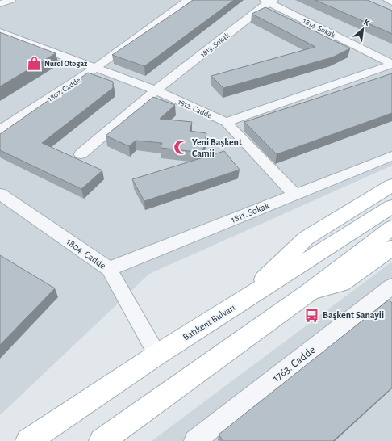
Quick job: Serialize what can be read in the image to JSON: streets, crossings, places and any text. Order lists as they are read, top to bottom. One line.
{"streets":{"main road":["Batıkent Bulvarı"],"street":["1814. Sokak","1813. Sokak","1807. Cadde","1812. Cadde","1811. Sokak","1804. Cadde","1763. Cadde"]},"crossings":[["1814. Sokak","1813. Sokak"],["1813. Sokak","1812. Cadde"],["1807. Cadde","1812. Cadde"],["1811. Sokak","1804. Cadde"],["1804. Cadde","Batıkent Bulvarı"]],"places":{"shop":["Nurol Otogaz"],"mosque":["Yeni Başkent Camii"],"bus stop":["Başkent Sanayii"]},"north":"top right"}
